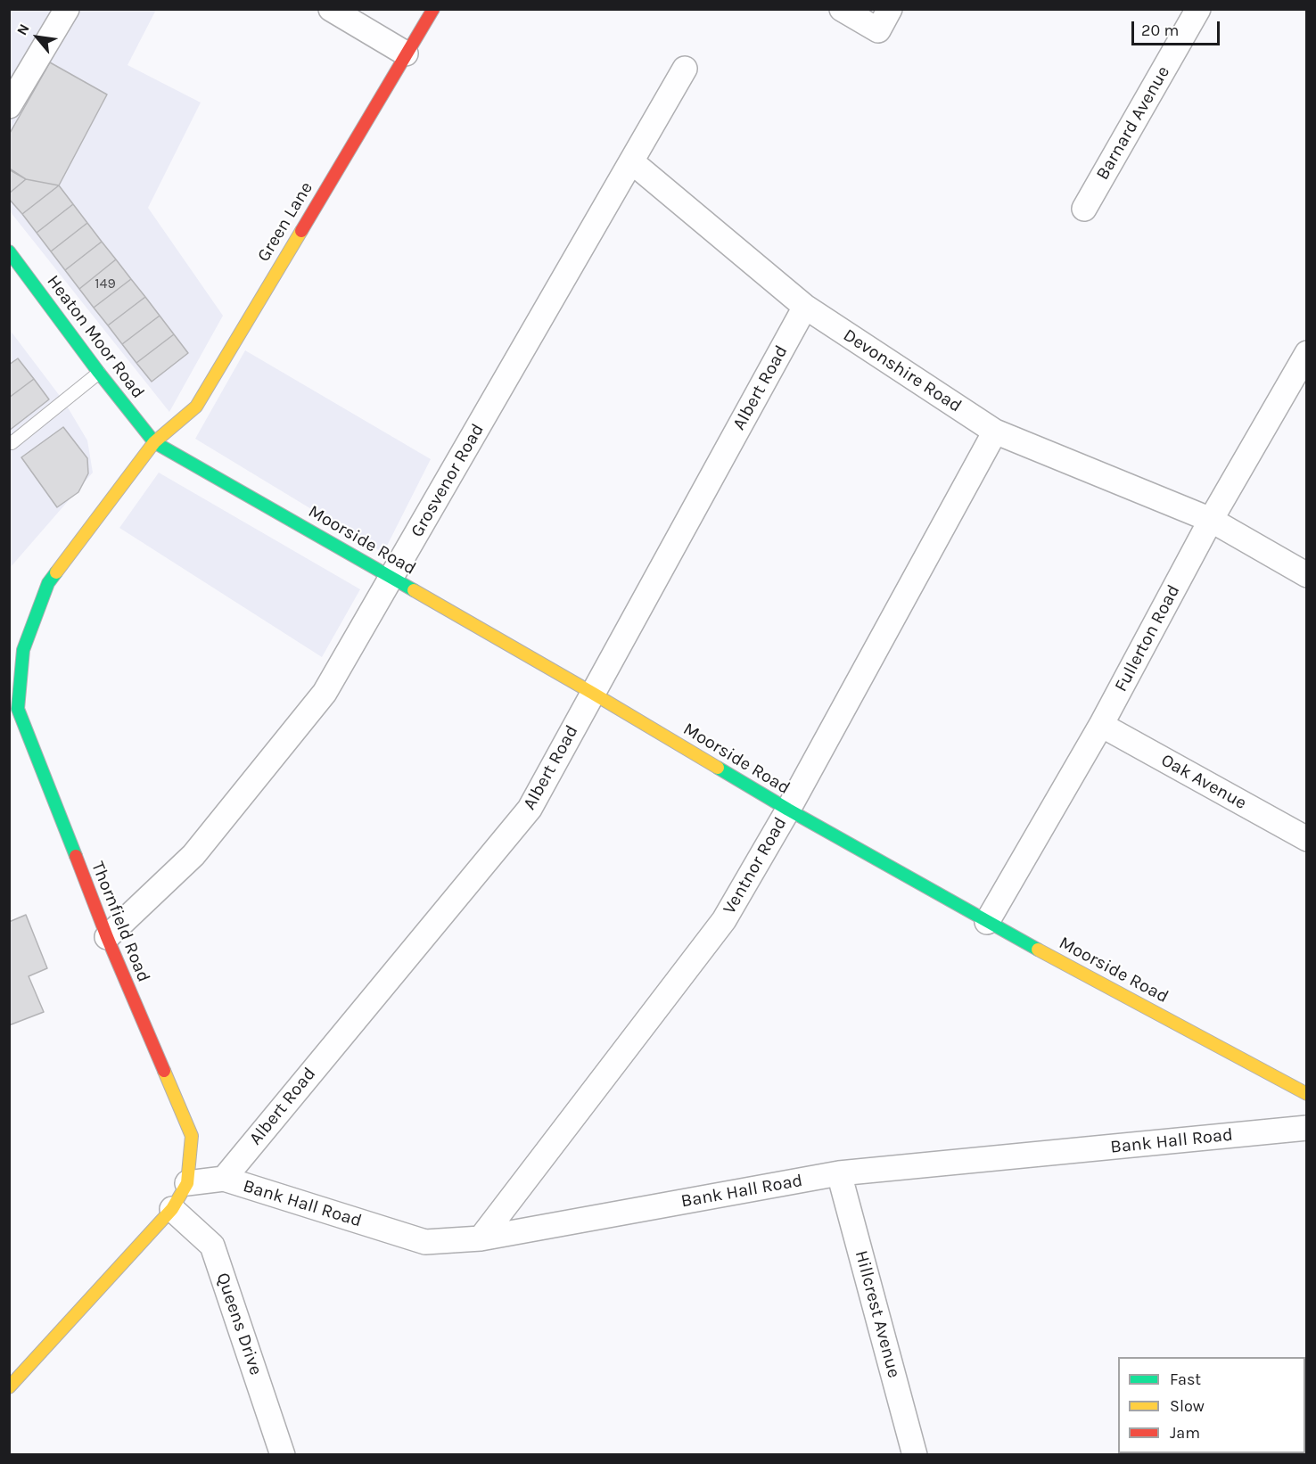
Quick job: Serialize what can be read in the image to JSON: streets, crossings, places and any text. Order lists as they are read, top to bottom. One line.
{"streets":{"street":["Barnard Avenue","Green Lane","Heaton Moor Road","Devonshire Road","Albert Road","Grosvenor Road","Moorside Road","Fullerton Road","Oak Avenue","Ventnor Road","Thornfield Road","Bank Hall Road","Hillcrest Avenue","Queens Drive"]},"crossings":[["Green Lane","Heaton Moor Road"],["Green Lane","Moorside Road"],["Green Lane","Thornfield Road"],["Heaton Moor Road","Moorside Road"],["Heaton Moor Road","Thornfield Road"],["Devonshire Road","Albert Road"],["Devonshire Road","Grosvenor Road"],["Devonshire Road","Fullerton Road"],["Devonshire Road","Ventnor Road"],["Albert Road","Moorside Road"],["Albert Road","Bank Hall Road"],["Grosvenor Road","Moorside Road"],["Grosvenor Road","Thornfield Road"],["Moorside Road","Fullerton Road"],["Moorside Road","Ventnor Road"],["Moorside Road","Thornfield Road"],["Fullerton Road","Oak Avenue"],["Ventnor Road","Bank Hall Road"],["Thornfield Road","Bank Hall Road"],["Thornfield Road","Queens Drive"],["Bank Hall Road","Hillcrest Avenue"]],"house_numbers":["149"],"legend":["Fast","Slow","Jam"],"scale_bar":"20 m","north":"top left"}
